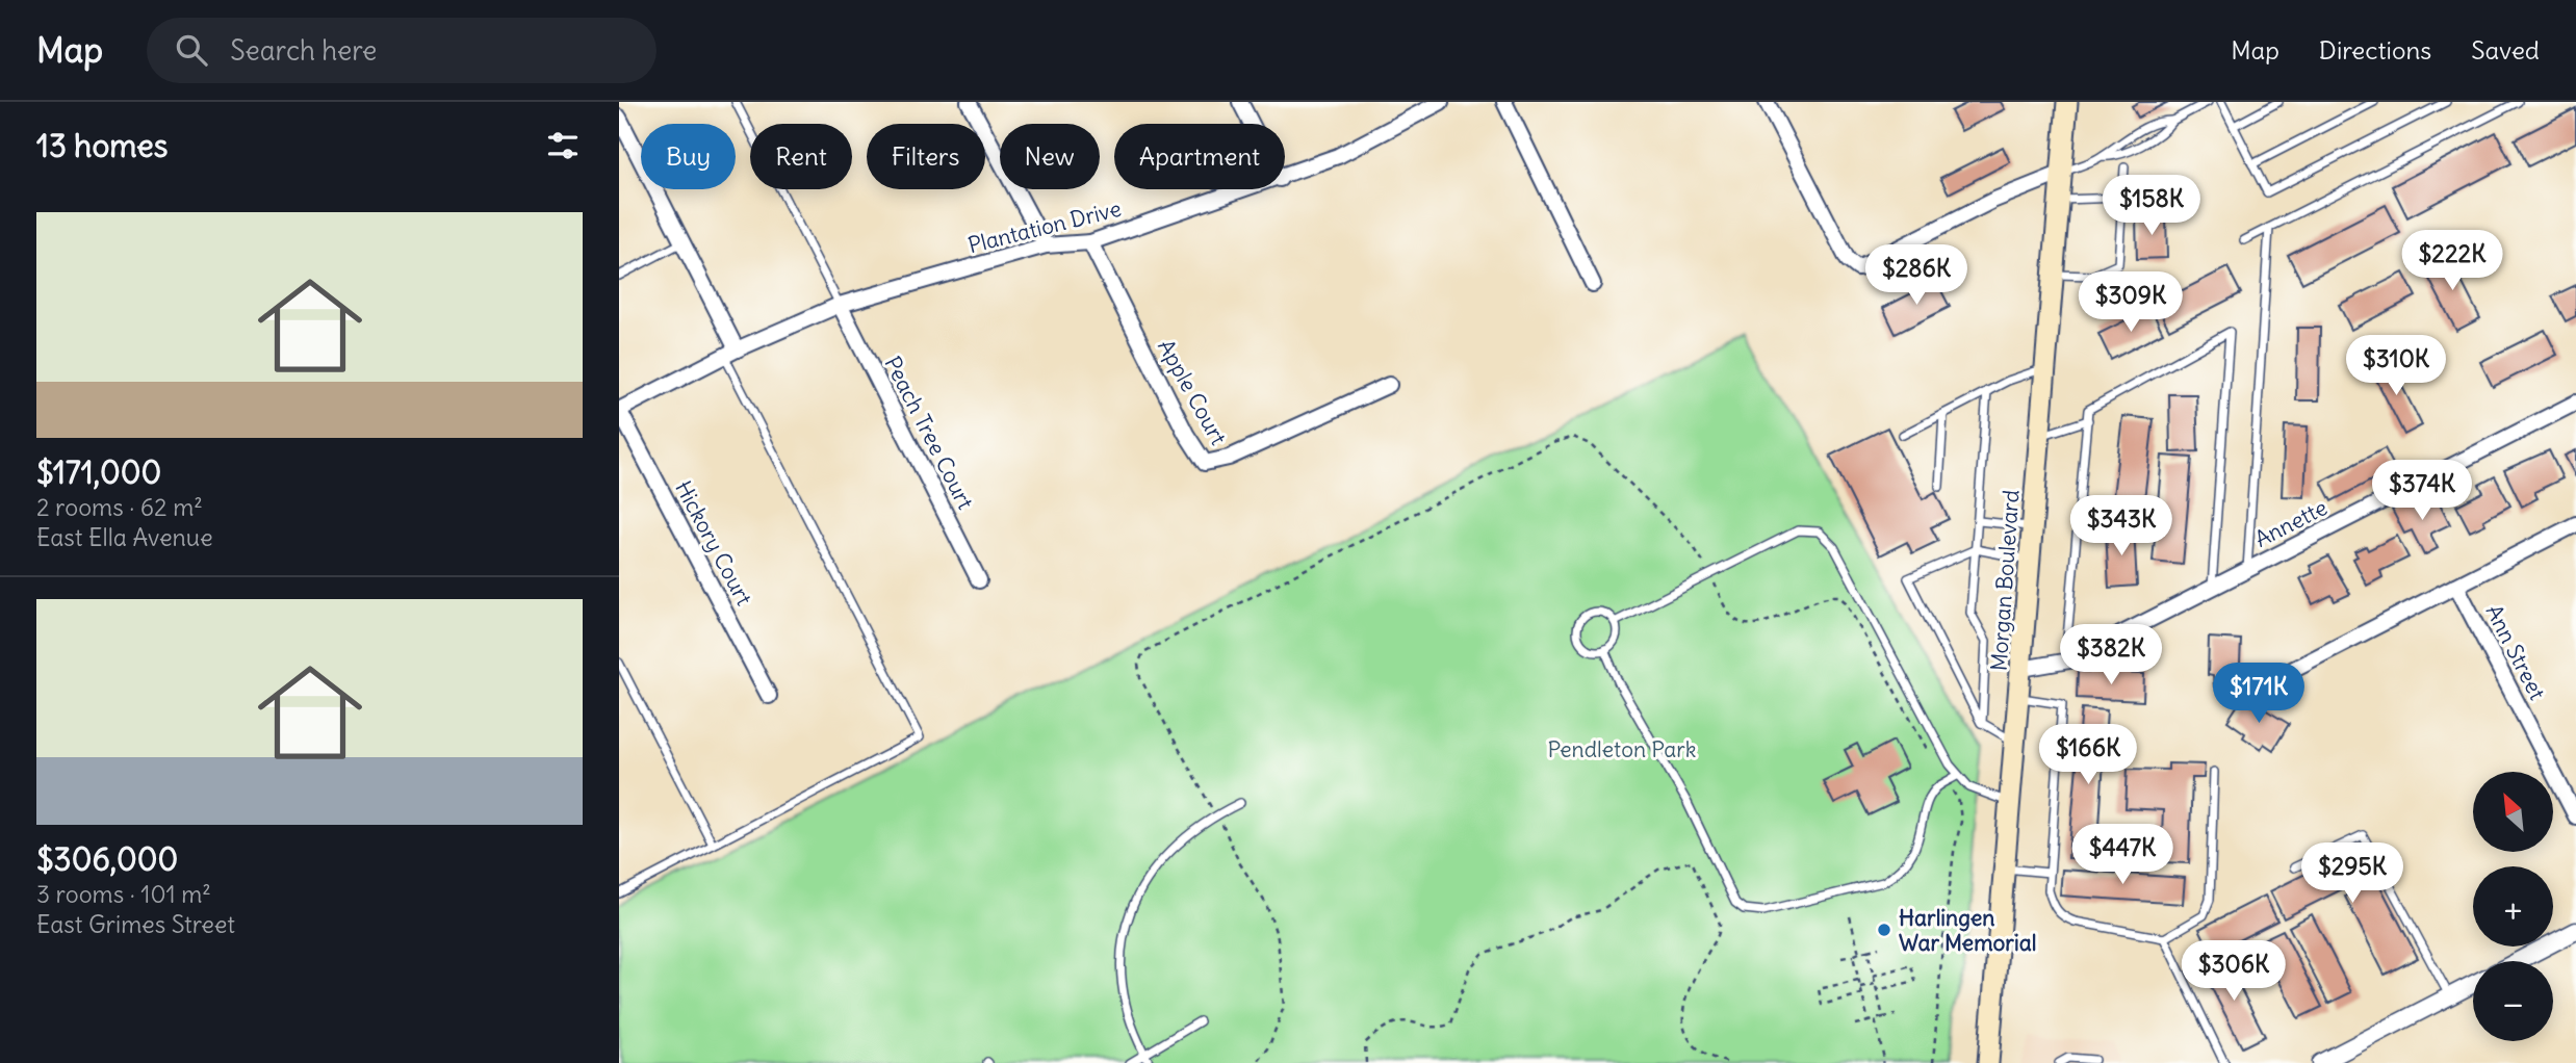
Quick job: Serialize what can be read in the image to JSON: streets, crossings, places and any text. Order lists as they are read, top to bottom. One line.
{"streets":{"main road":["Morgan Boulevard"],"street":["Plantation Drive","Apple Court","Peach Tree Court","Annette","Hickory Court","Ann Street"]},"crossings":[["Plantation Drive","Apple Court"],["Plantation Drive","Peach Tree Court"],["Plantation Drive","Hickory Court"],["Annette","Morgan Boulevard"]],"parks":["Pendleton Park"],"places":["Harlingen War Memorial"],"north":"top left","page":{"header":"Map","search":"Search here","nav":["Map","Directions","Saved"],"heading":"13 homes","chip":["Buy","Rent","Filters","New","Apartment"],"price":["$158K","$222K","$286K","$309K","$310K","$374K","$343K","$382K","$171K","$166K","$447K","$295K","$306K"],"list":[{"name":"$171,000","note":"2 rooms · 62 m² · East Ella Avenue"},{"name":"$306,000","note":"3 rooms · 101 m² · East Grimes Street"}],"map_buttons":["+","−"]}}
